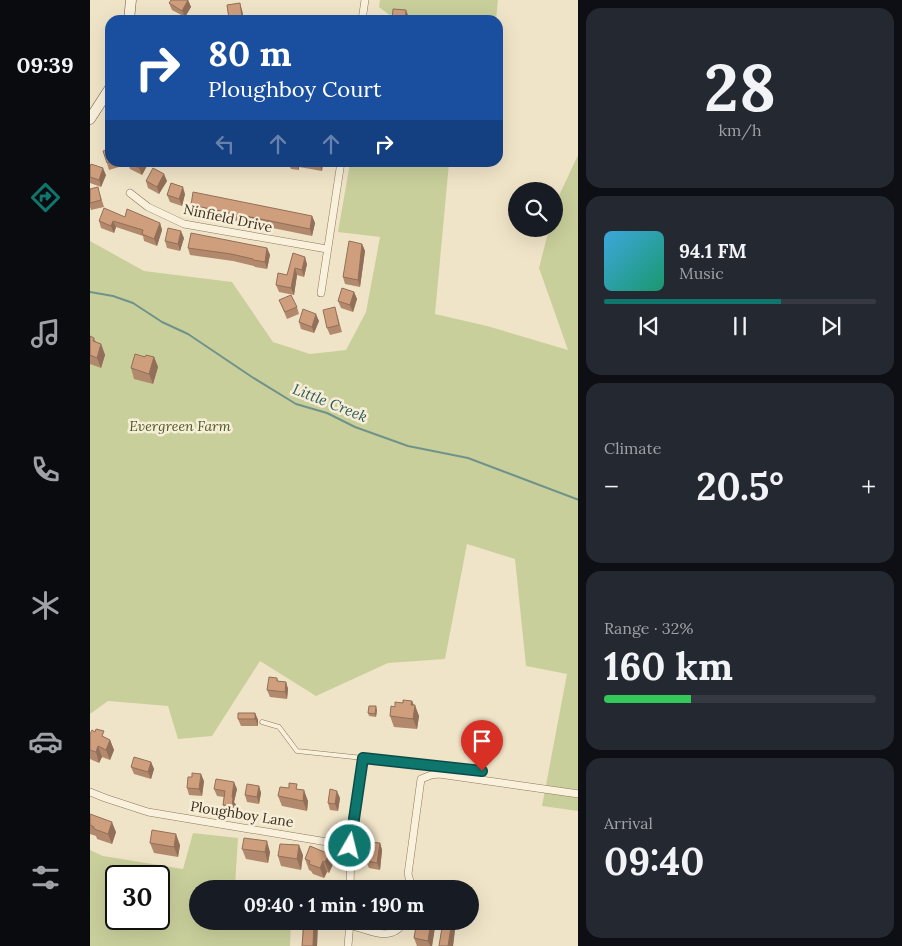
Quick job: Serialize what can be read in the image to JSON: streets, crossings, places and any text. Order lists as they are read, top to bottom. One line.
{"streets":{"street":["Ninfield Drive","Ploughboy Lane"]},"water":["Little Creek"],"parks":["Evergreen Farm"],"page":{"tabs":"09:39","tile":[["28","km/h"],"Climate",["Range · 32%","160 km"],["Arrival","09:40"]],"turn":["80 m","Ploughboy Court"],"song":["94.1 FM","Music"],"heat":["−","20.5°","+"],"limit":"30","trip":"09:40 · 1 min · 190 m"}}
